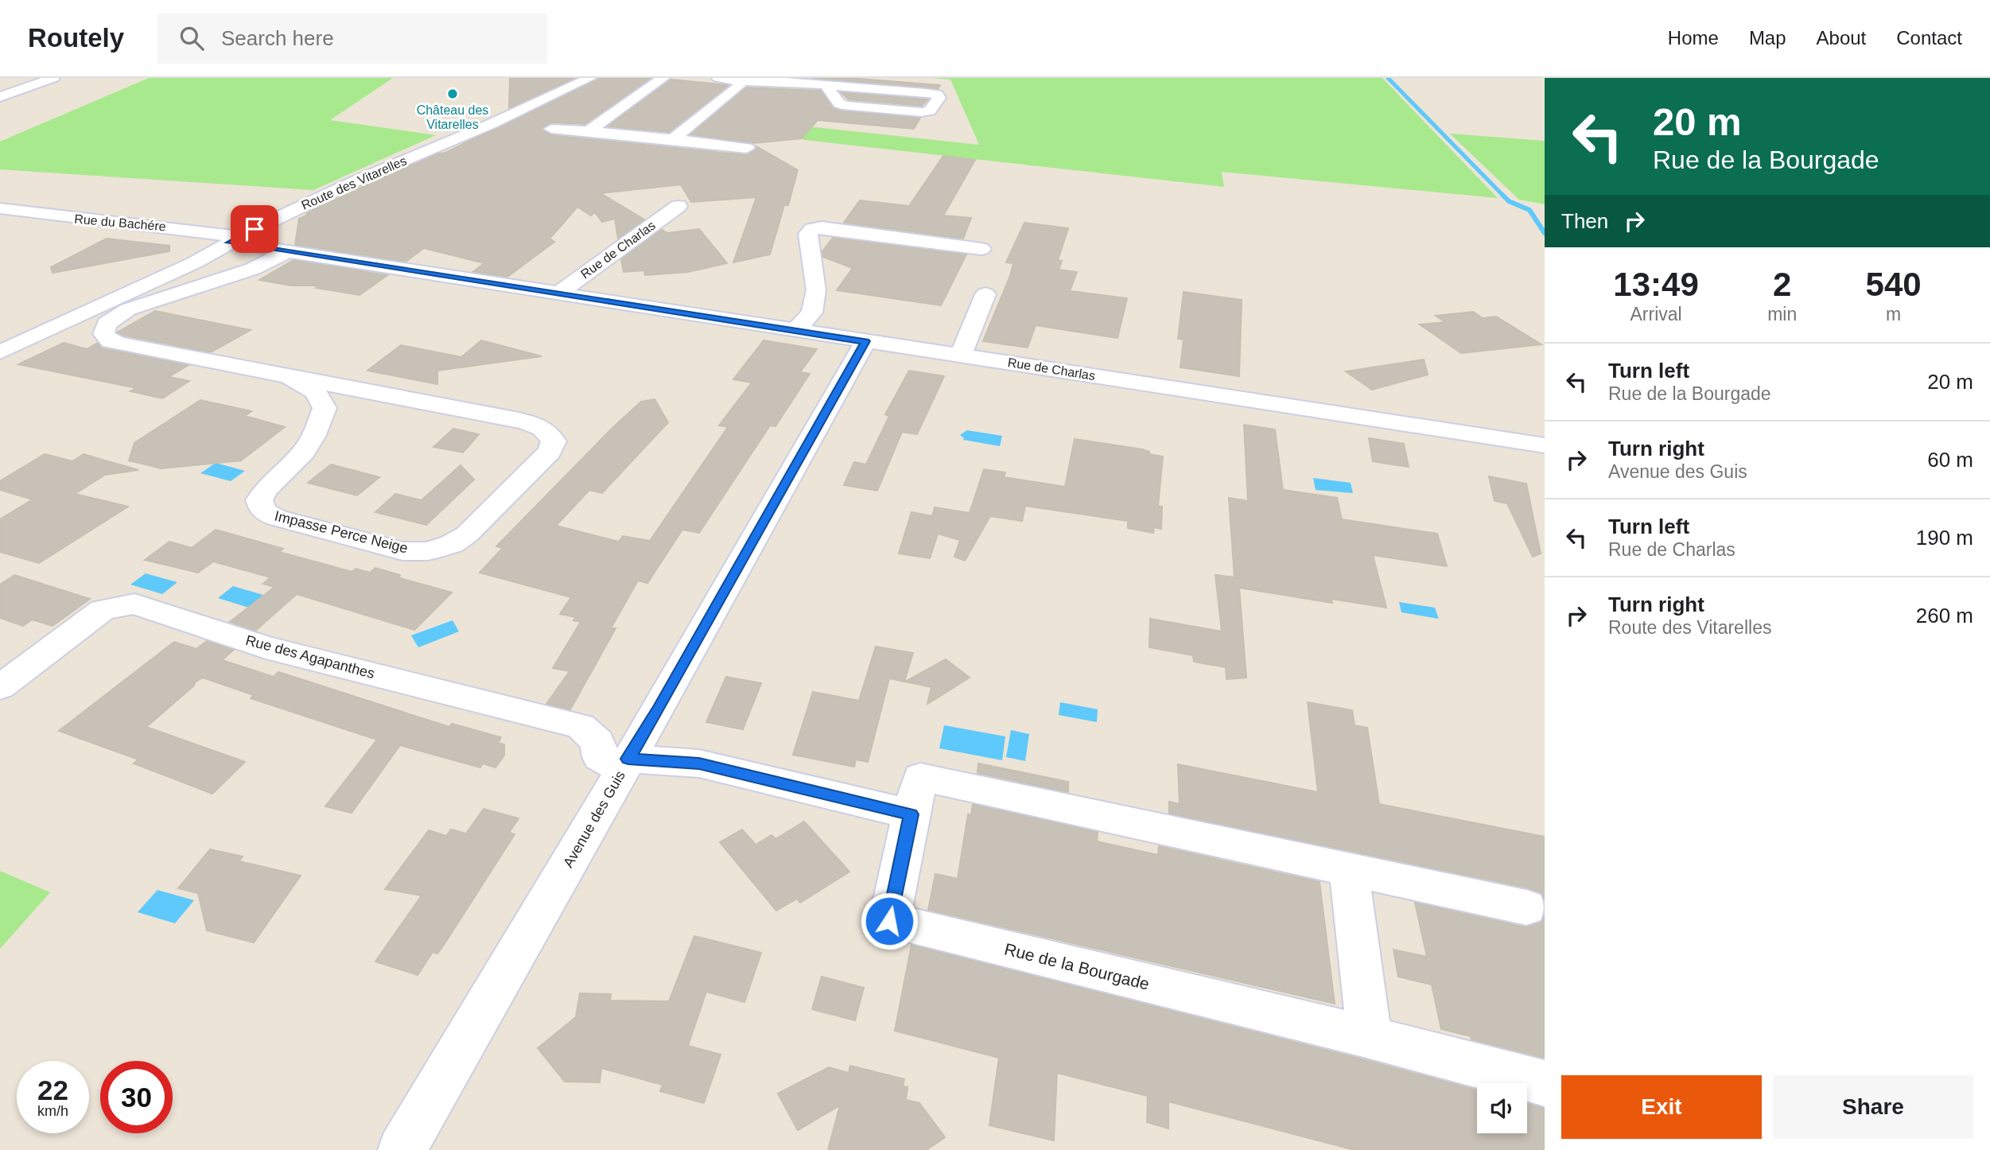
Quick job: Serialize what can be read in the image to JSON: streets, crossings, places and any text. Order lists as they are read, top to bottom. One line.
{"streets":{"street":["Route des Vitarelles","Rue du Bachére","Rue de Charlas","Impasse Perce Neige","Rue des Agapanthes","Avenue des Guis","Rue de la Bourgade"]},"crossings":[["Route des Vitarelles","Rue du Bachére"],["Route des Vitarelles","Rue de Charlas"],["Rue du Bachére","Rue de Charlas"],["Rue de Charlas","Impasse Perce Neige"],["Rue de Charlas","Avenue des Guis"],["Rue des Agapanthes","Avenue des Guis"]],"places":["Château des Vitarelles"],"page":{"header":"Routely","search":"Search here","nav":["Home","Map","About","Contact"],"turn":["20 m","Rue de la Bourgade"],"then":"Then","eta":["13:49","Arrival","2","min","540","m"],"list":[{"name":"Turn left","note":"Rue de la Bourgade","value":"20 m"},{"name":"Turn right","note":"Avenue des Guis","value":"60 m"},{"name":"Turn left","note":"Rue de Charlas","value":"190 m"},{"name":"Turn right","note":"Route des Vitarelles","value":"260 m"}],"speed":"22 km/h","limit":"30","buttons":["Exit","Share"]}}
